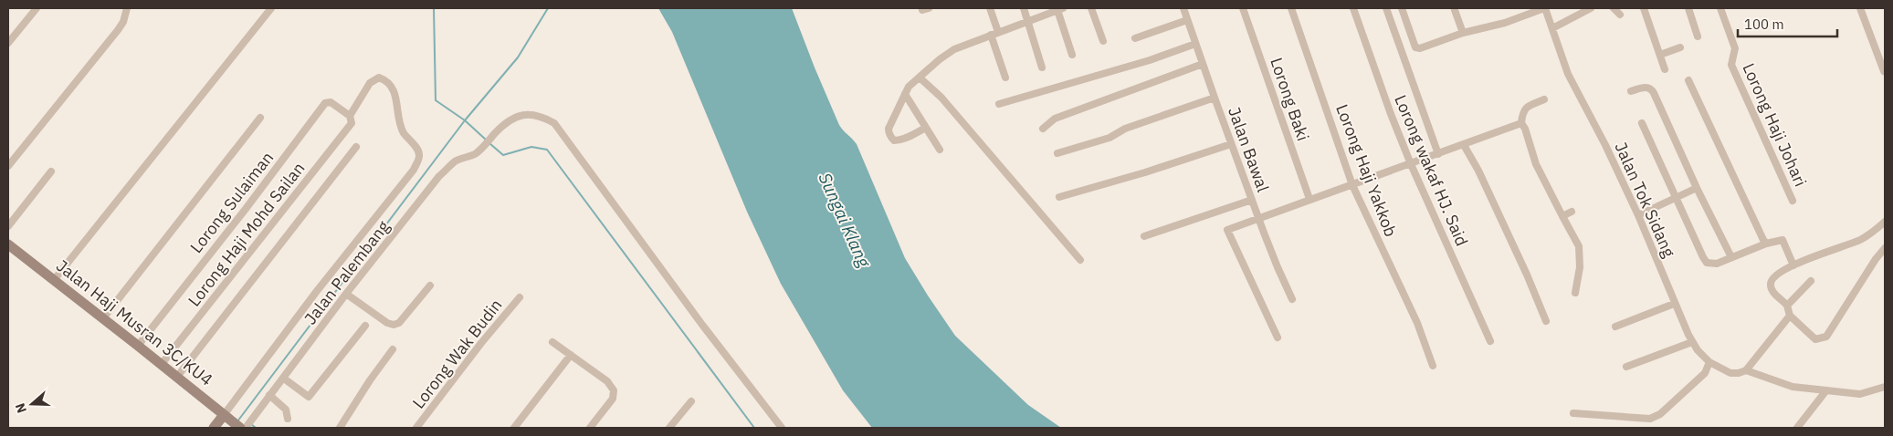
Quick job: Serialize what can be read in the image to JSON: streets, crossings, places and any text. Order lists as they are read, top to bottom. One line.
{"streets":{"street":["Lorong Baki","Lorong Haji Johari","Jalan Bawal","Lorong Haji Yakkob","Lorong wakaf HJ. Said","Jalan Tok Sidang","Lorong Sulaiman","Lorong Haji Mohd Sailan","Jalan Palembang","Jalan Haji Musran 3C/KU4","Lorong Wak Budin"]},"crossings":[["Lorong Sulaiman","Lorong Haji Mohd Sailan"],["Lorong Sulaiman","Jalan Haji Musran 3C/KU4"],["Lorong Haji Mohd Sailan","Jalan Haji Musran 3C/KU4"],["Jalan Palembang","Jalan Haji Musran 3C/KU4"]],"water":["Sungai Klang"],"scale_bar":"100 m","north":"left"}
